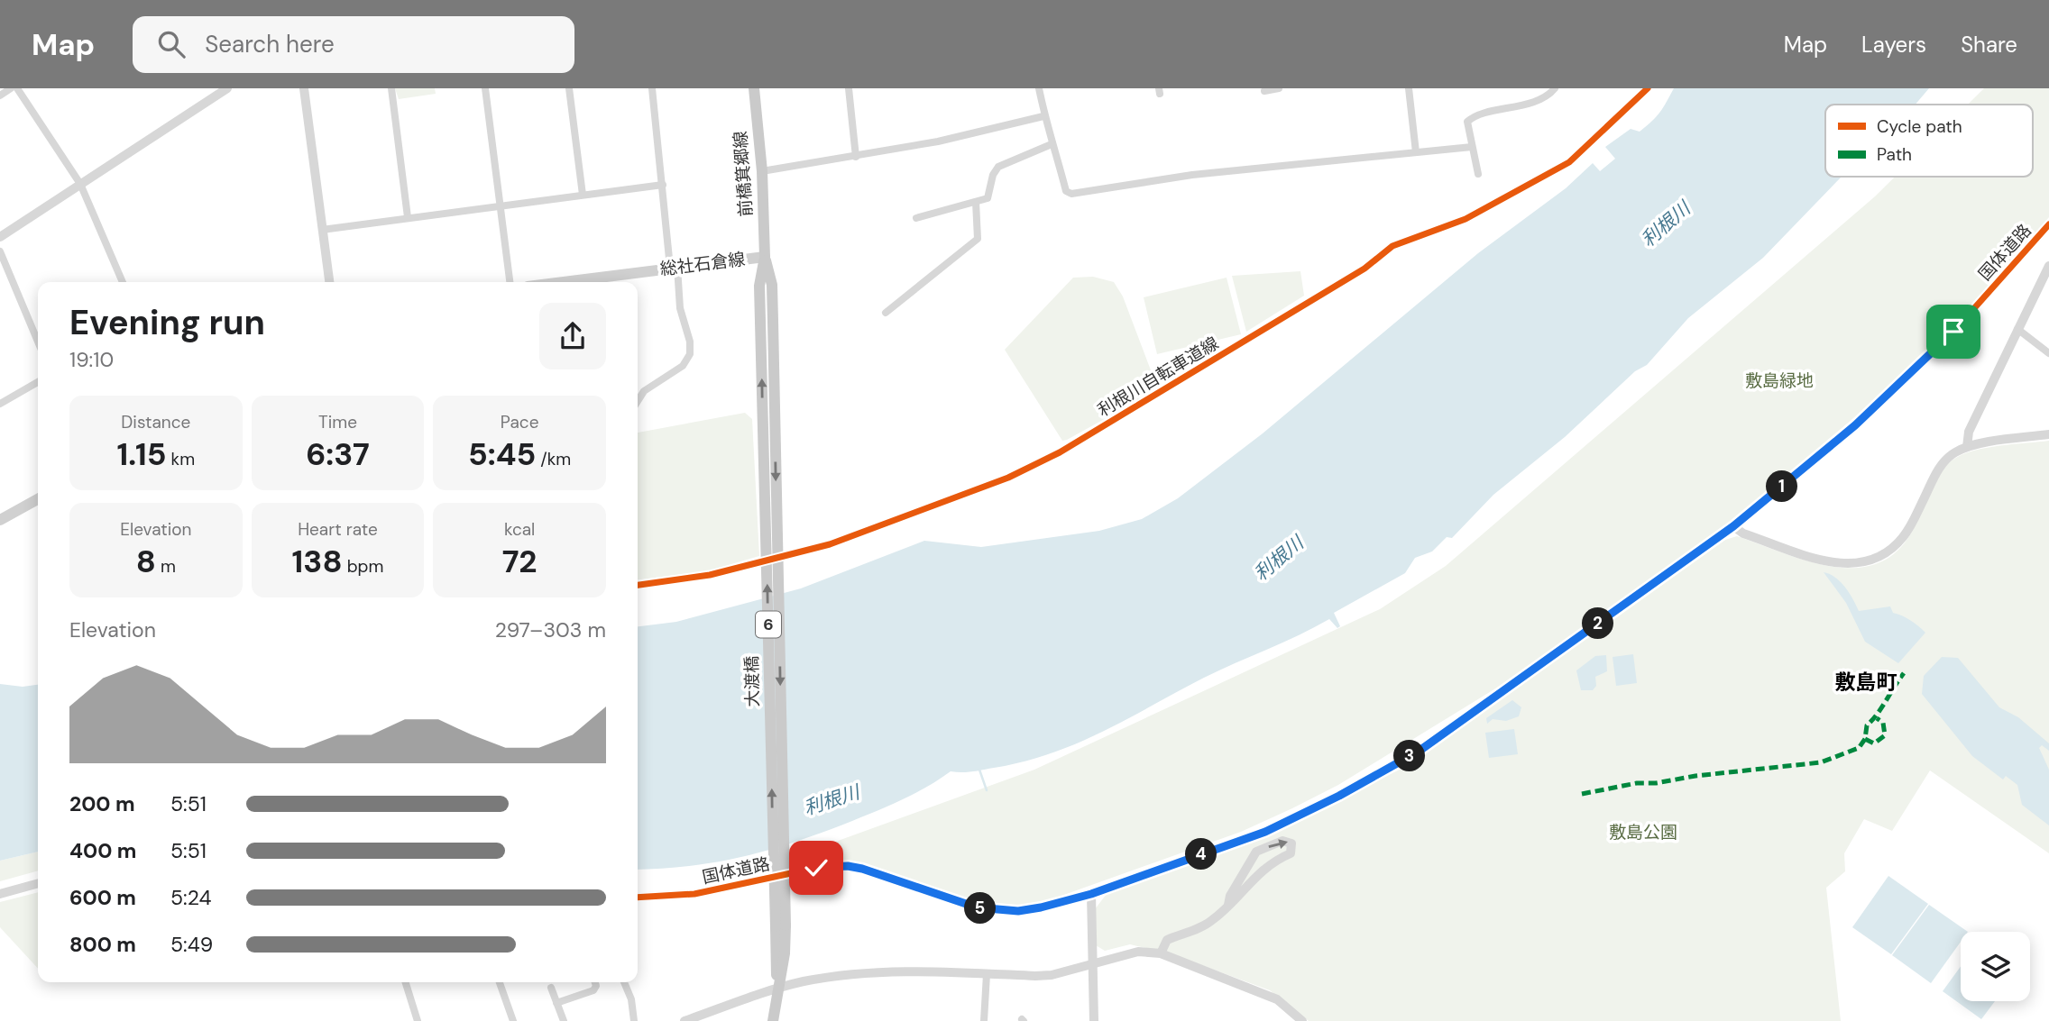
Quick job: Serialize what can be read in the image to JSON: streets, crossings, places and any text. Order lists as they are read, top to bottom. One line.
{"streets":{"main road":["前橋箕郷線","総社石倉線","6","大渡橋"],"street":["国体道路"],"cycle path":["利根川自転車道線"]},"crossings":[["前橋箕郷線","総社石倉線"],["前橋箕郷線","大渡橋"],["6","大渡橋"]],"districts":["敷島町"],"water":["利根川"],"parks":["敷島緑地","敷島公園"],"legend":["Cycle path","Path"],"page":{"header":"Map","search":"Search here","nav":["Map","Layers","Share"],"heading":["Evening run","19:10"],"stats":[["Distance","1.15 km"],["Time","6:37"],["Pace","5:45 /km"],["Elevation","8 m"],["Heart rate","138 bpm"],["kcal","72"]],"pins":["1","2","3","4","5"],"chart":["Elevation","297–303 m"],"list":[{"name":"200 m","note":"5:51"},{"name":"400 m","note":"5:51"},{"name":"600 m","note":"5:24"},{"name":"800 m","note":"5:49"}]}}
